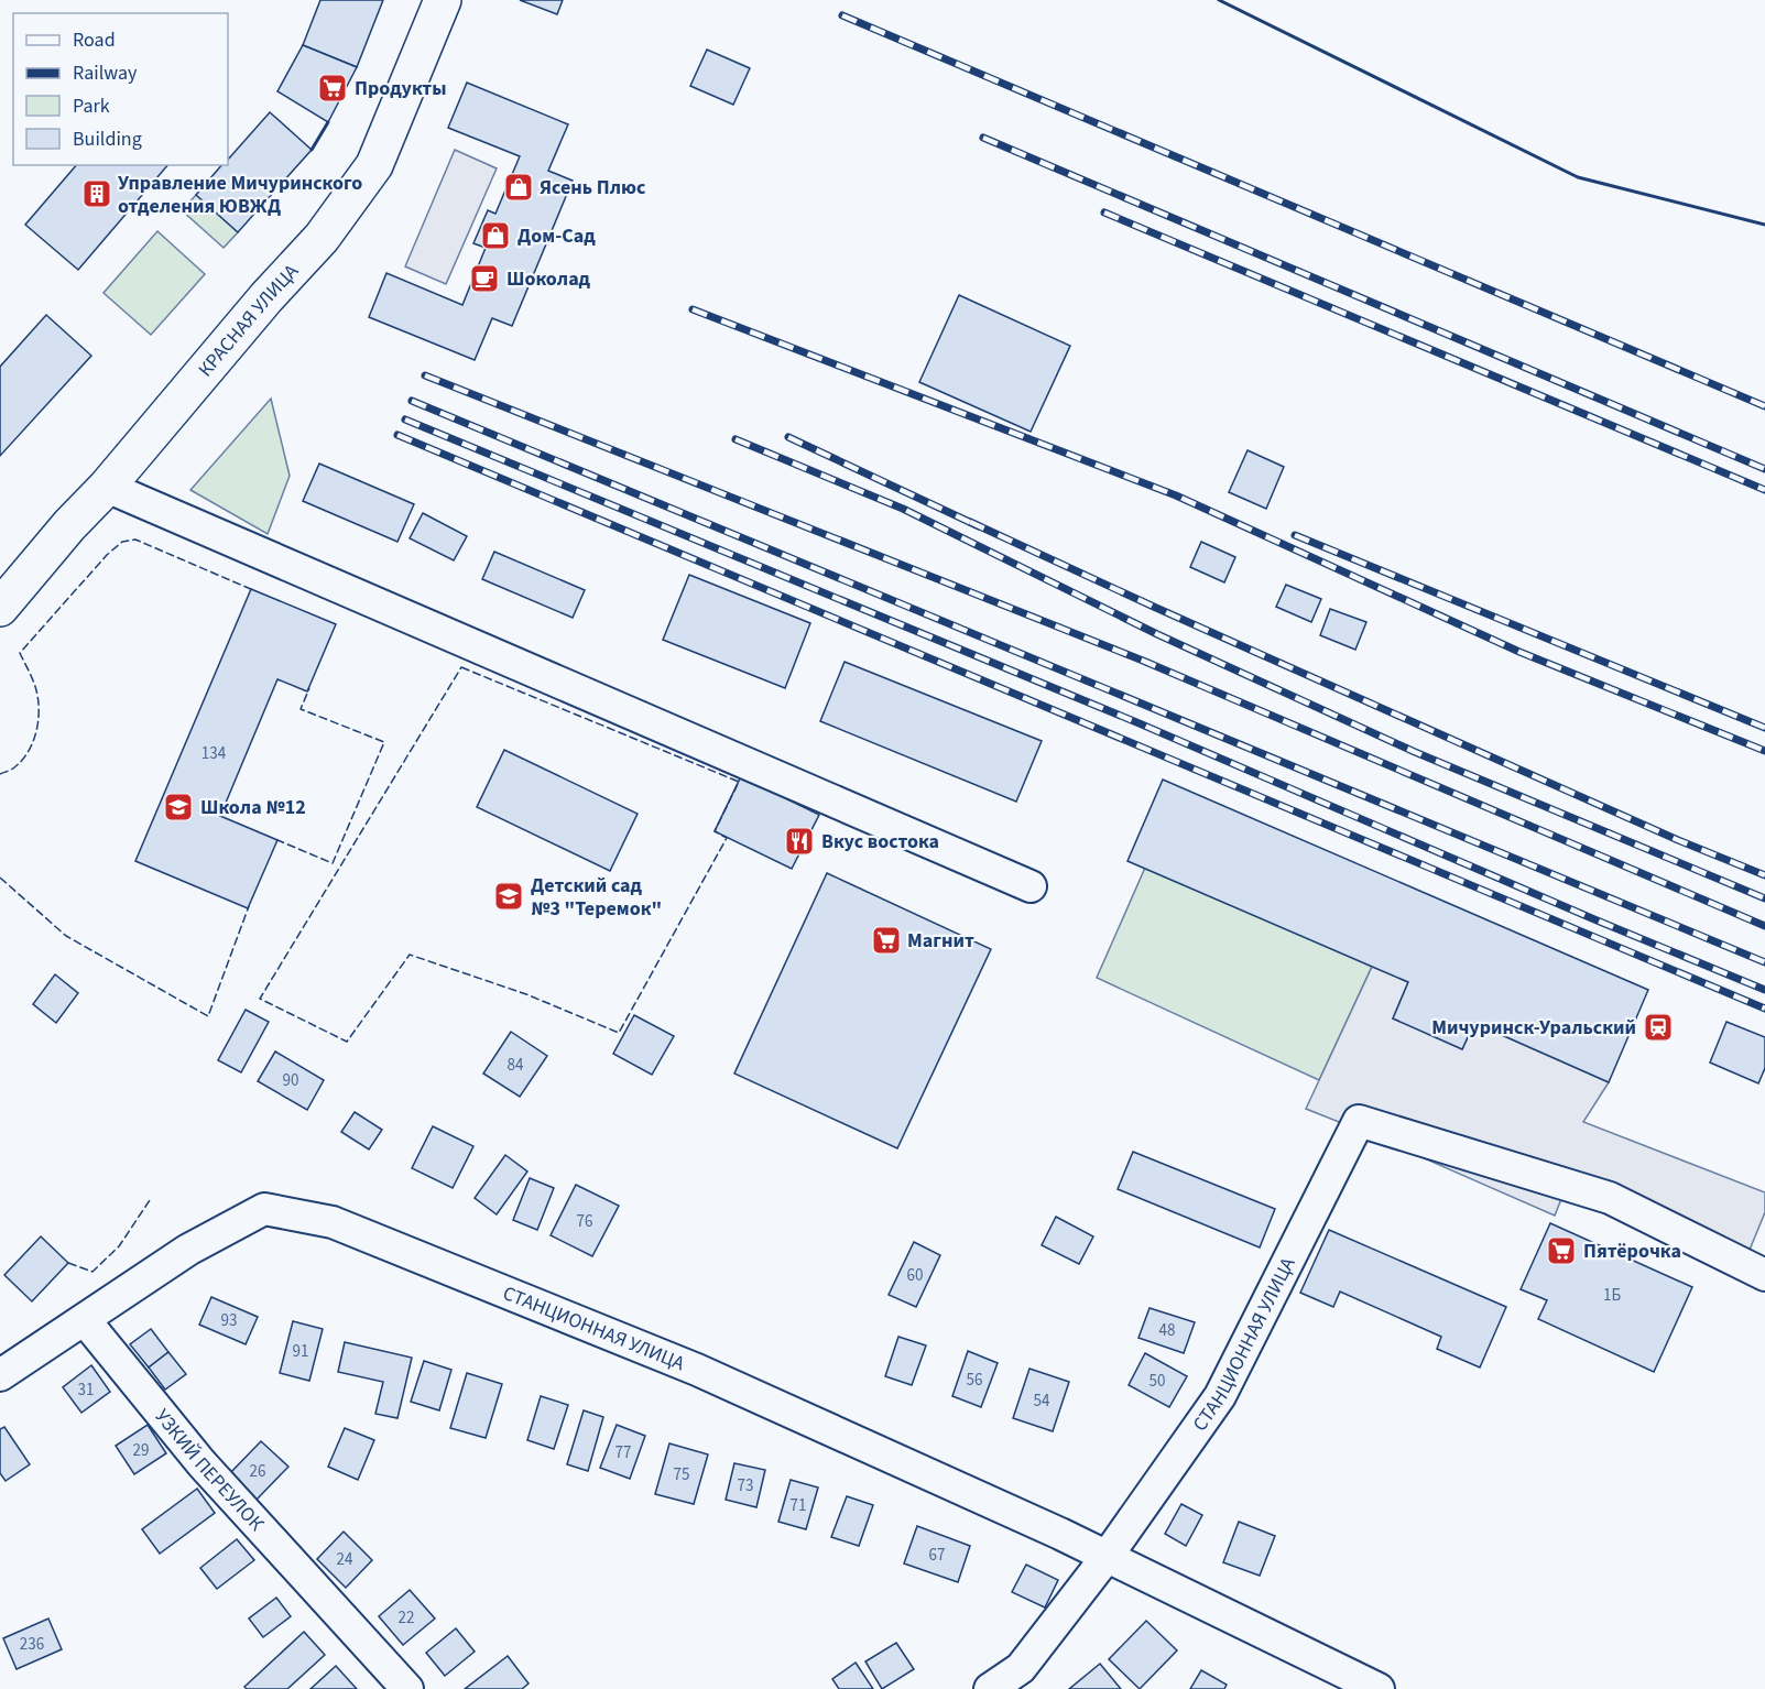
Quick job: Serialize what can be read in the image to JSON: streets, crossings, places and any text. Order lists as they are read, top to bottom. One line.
{"streets":{"main road":["КРАСНАЯ УЛИЦА"],"street":["СТАНЦИОННАЯ УЛИЦА","УЗКИЙ ПЕРЕУЛОК"]},"crossings":[["СТАНЦИОННАЯ УЛИЦА","УЗКИЙ ПЕРЕУЛОК"]],"places":{"supermarket":["Продукты","Магнит","Пятёрочка"],"shop":["Ясень Плюс","Дом-Сад"],"building":["Управление Мичуринского отделения ЮВЖД"],"cafe":["Шоколад"],"school or university":["Школа №12","Детский сад №3 \"Теремок\""],"restaurant":["Вкус востока"],"station":["Мичуринск-Уральский"]},"house_numbers":["134","84","90","76","60","1Б","93","48","91","56","50","31","54","29","77","26","75","73","71","67","24","22","236"],"legend":["Road","Railway","Park","Building"]}
